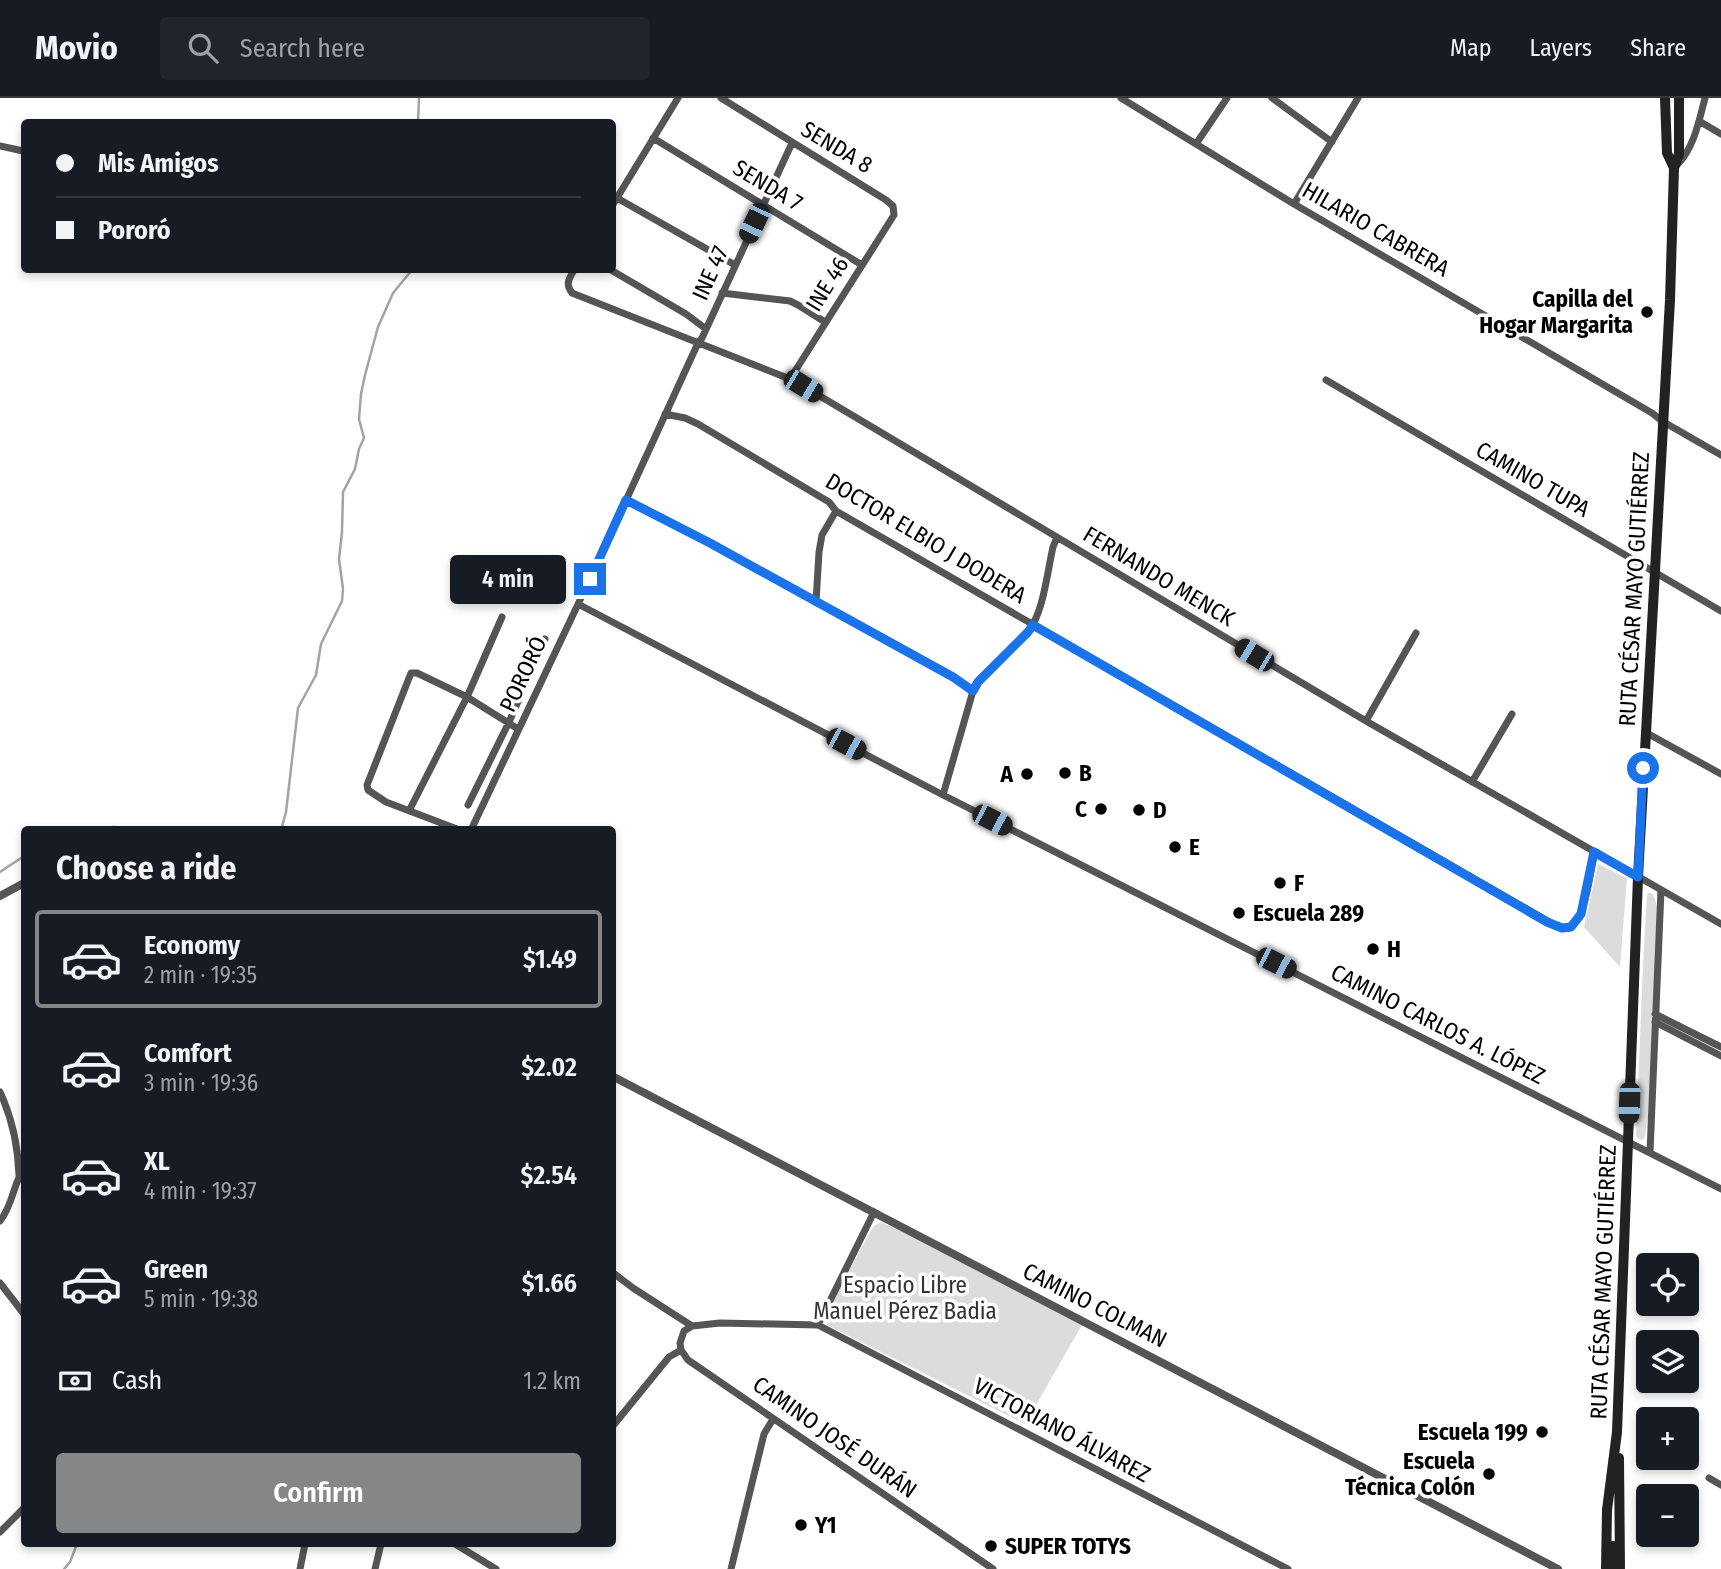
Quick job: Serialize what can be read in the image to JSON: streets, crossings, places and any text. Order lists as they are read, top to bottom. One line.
{"streets":{"main road":["RUTA CÉSAR MAYO GUTIÉRREZ"],"street":["SENDA 8","SENDA 7","HILARIO CABRERA","INE 47","INE 46","CAMINO TUPA","DOCTOR ELBIO J DODERA","FERNANDO MENCK","PORORÓ","CAMINO CARLOS A. LÓPEZ","CAMINO COLMAN","VICTORIANO ÁLVAREZ","CAMINO JOSÉ DURÁN"]},"crossings":[["SENDA 8","INE 47"],["SENDA 8","INE 46"],["SENDA 7","INE 47"],["SENDA 7","INE 46"],["HILARIO CABRERA","RUTA CÉSAR MAYO GUTIÉRREZ"],["INE 47","FERNANDO MENCK"],["INE 47","PORORÓ"],["INE 46","FERNANDO MENCK"],["CAMINO TUPA","RUTA CÉSAR MAYO GUTIÉRREZ"],["DOCTOR ELBIO J DODERA","FERNANDO MENCK"],["DOCTOR ELBIO J DODERA","PORORÓ"],["FERNANDO MENCK","RUTA CÉSAR MAYO GUTIÉRREZ"],["FERNANDO MENCK","PORORÓ"],["RUTA CÉSAR MAYO GUTIÉRREZ","CAMINO CARLOS A. LÓPEZ"],["PORORÓ","CAMINO CARLOS A. LÓPEZ"]],"parks":["Espacio Libre Manuel Pérez Badia"],"places":["Capilla del Hogar Margarita","B","A","C","D","E","F","Escuela 289","H","Escuela 199","Escuela Técnica Colón","Y1","SUPER TOTYS"],"page":{"header":"Movio","search":"Search here","nav":["Map","Layers","Share"],"banner":["Mis Amigos","Pororó"],"bubble":"4 min","heading":"Choose a ride","list":[{"name":"Economy","note":"2 min · 19:35","value":"$1.49"},{"name":"Comfort","note":"3 min · 19:36","value":"$2.02"},{"name":"XL","note":"4 min · 19:37","value":"$2.54"},{"name":"Green","note":"5 min · 19:38","value":"$1.66"}],"map_buttons":["+","−"],"pay":["Cash","1.2 km"],"buttons":"Confirm"}}
